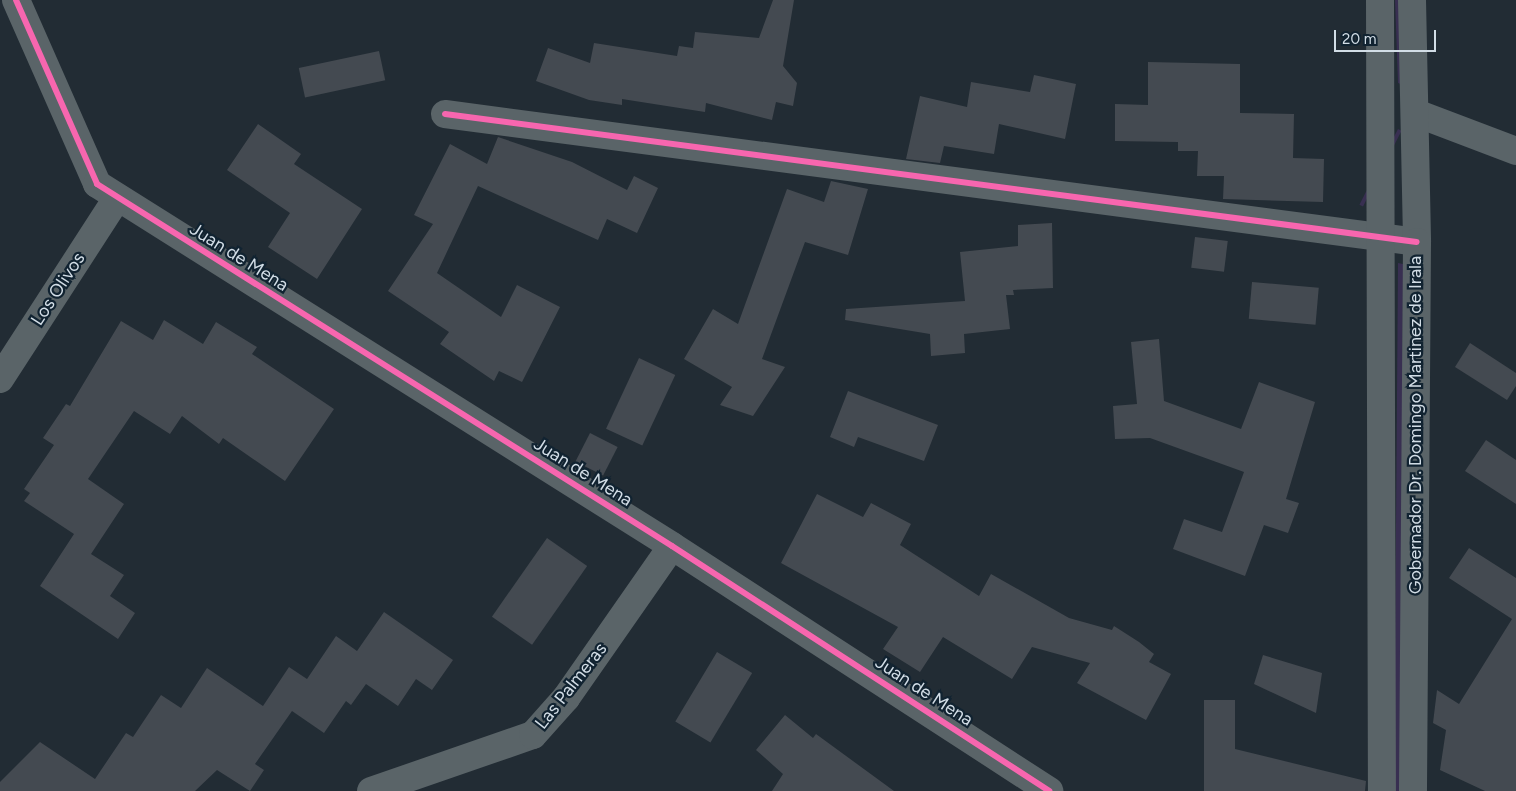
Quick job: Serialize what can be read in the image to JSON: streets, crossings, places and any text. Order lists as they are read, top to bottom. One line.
{"streets":{"street":["Juan de Mena","Los Olivos","Gobernador Dr. Domingo Martinez de Irala","Las Palmeras"]},"crossings":[["Juan de Mena","Los Olivos"],["Juan de Mena","Las Palmeras"]],"scale_bar":"20 m"}
